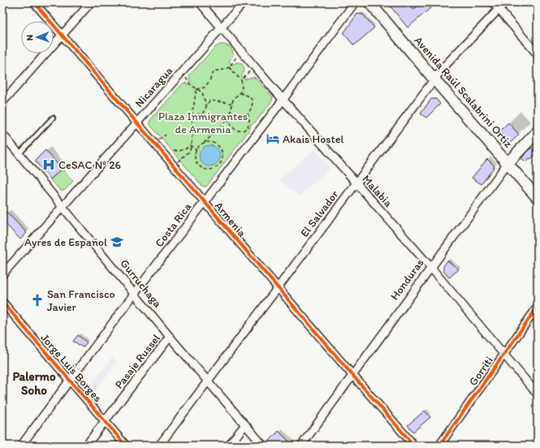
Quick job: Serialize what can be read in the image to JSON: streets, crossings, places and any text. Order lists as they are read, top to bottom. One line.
{"streets":{"main road":["Avenida Raúl Scalabrini Ortiz","Honduras"],"street":["Nicaragua","Malabia","El Salvador","Armenia","Costa Rica","Gurruchaga","Pasaje Russel","Jorge Luis Borges","Gorriti"]},"crossings":[["Nicaragua","Malabia"],["Nicaragua","Armenia"],["Nicaragua","Gurruchaga"],["Avenida Raúl Scalabrini Ortiz","El Salvador"],["Avenida Raúl Scalabrini Ortiz","Honduras"],["Malabia","El Salvador"],["Malabia","Costa Rica"],["Malabia","Honduras"],["Malabia","Gorriti"],["El Salvador","Armenia"],["El Salvador","Gurruchaga"],["Armenia","Costa Rica"],["Armenia","Honduras"],["Costa Rica","Gurruchaga"],["Costa Rica","Jorge Luis Borges"],["Gurruchaga","Pasaje Russel"],["Pasaje Russel","Jorge Luis Borges"]],"districts":["Palermo Soho"],"parks":["Plaza Inmigrantes de Armenia"],"places":{"hotel":["Akais Hostel"],"hospital":["CeSAC Nº 26"],"school or university":["Ayres de Español"],"church":["San Francisco Javier"]},"north":"left"}
